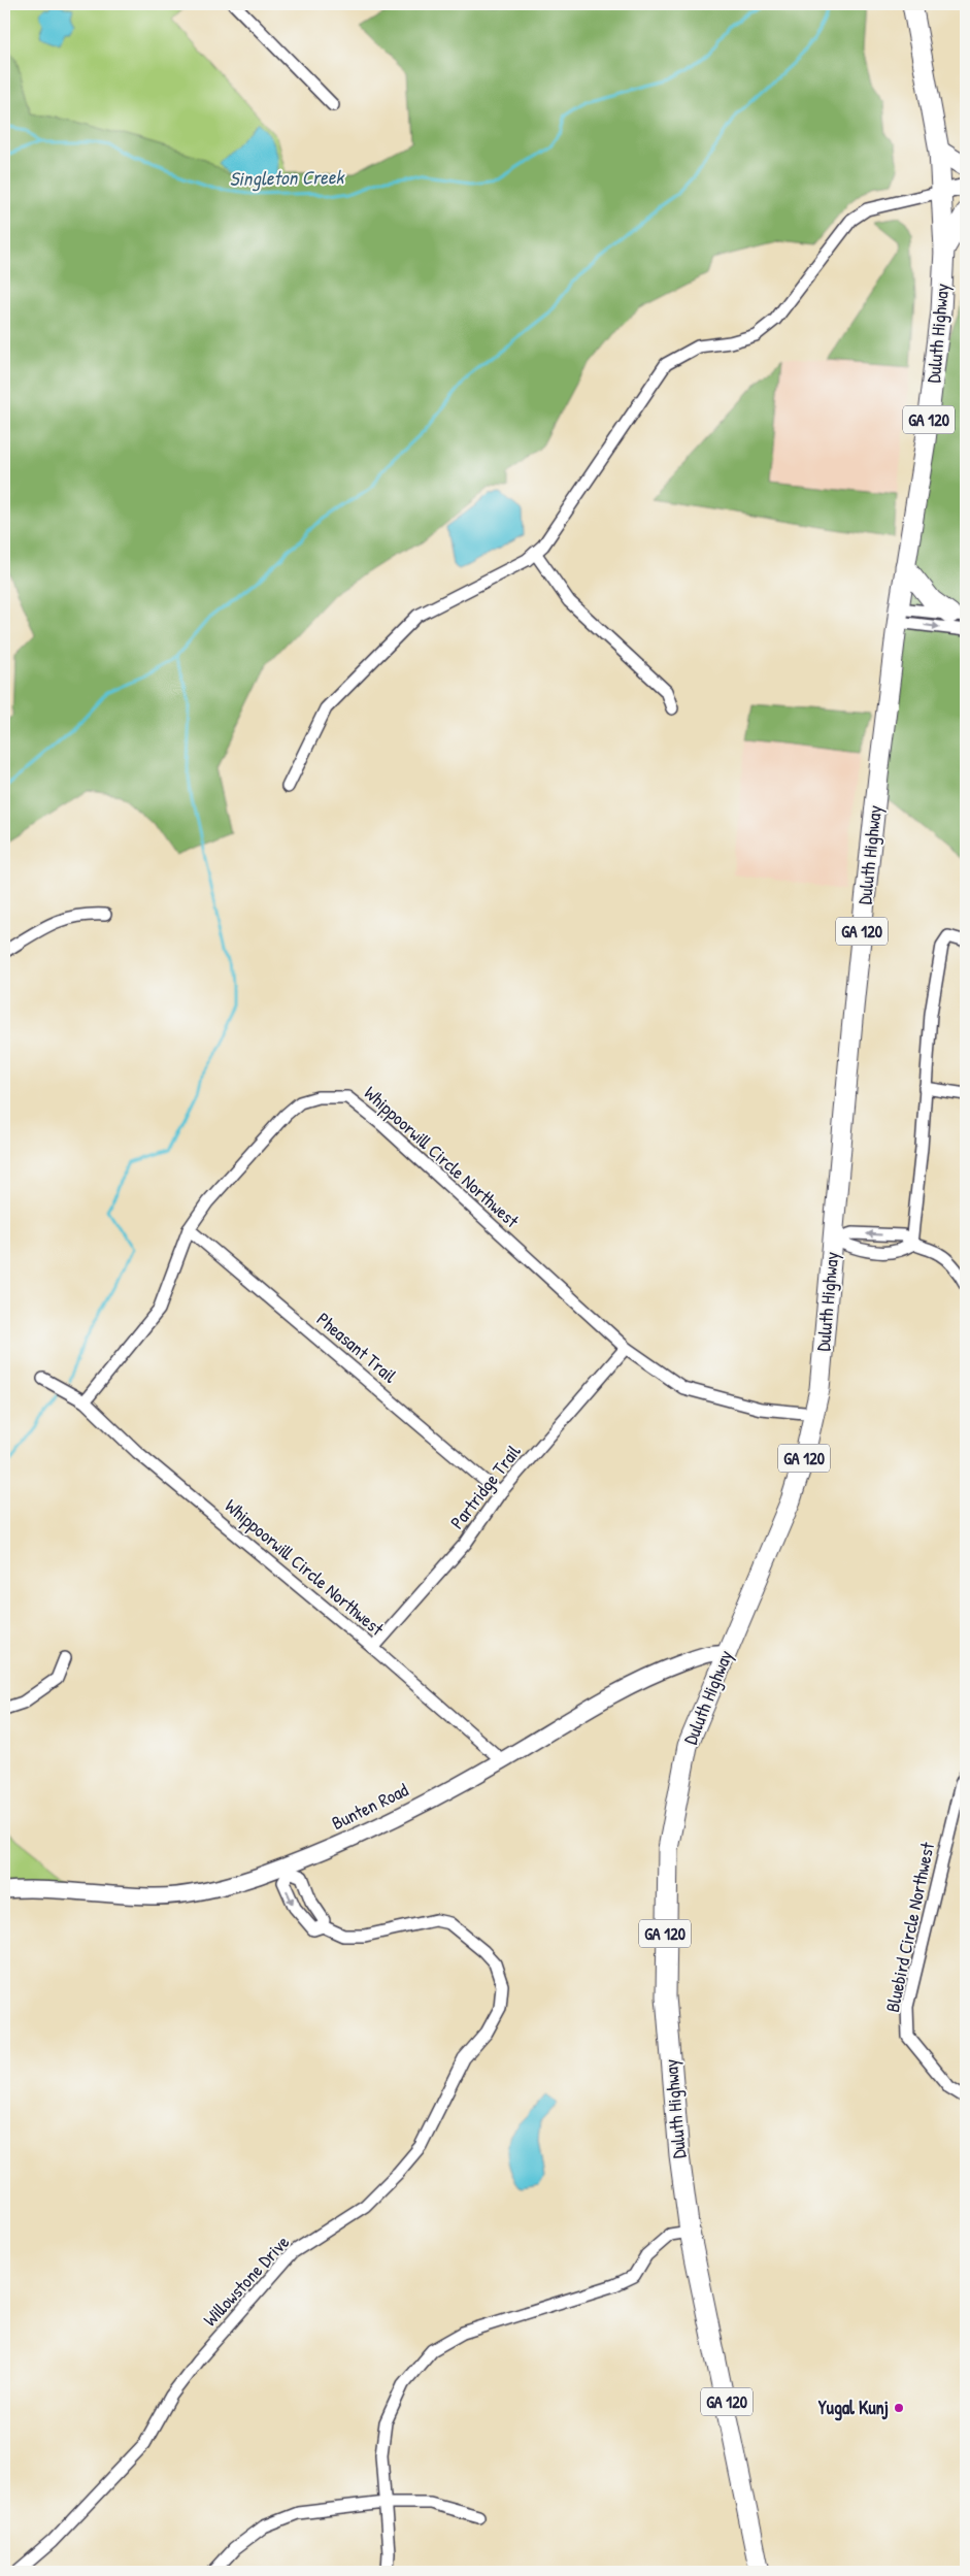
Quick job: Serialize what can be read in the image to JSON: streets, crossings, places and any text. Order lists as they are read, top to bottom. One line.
{"streets":{"main road":["Duluth Highway","GA 120"],"street":["Whippoorwill Circle Northwest","Pheasant Trail","Partridge Trail","Bunten Road","Bluebird Circle Northwest","Willowstone Drive"]},"crossings":[["Duluth Highway","Whippoorwill Circle Northwest"],["Duluth Highway","Bunten Road"],["Whippoorwill Circle Northwest","Pheasant Trail"],["Whippoorwill Circle Northwest","Partridge Trail"],["Whippoorwill Circle Northwest","Bunten Road"],["Pheasant Trail","Partridge Trail"],["Bunten Road","Willowstone Drive"]],"water":["Singleton Creek"],"places":["Yugal Kunj"]}
